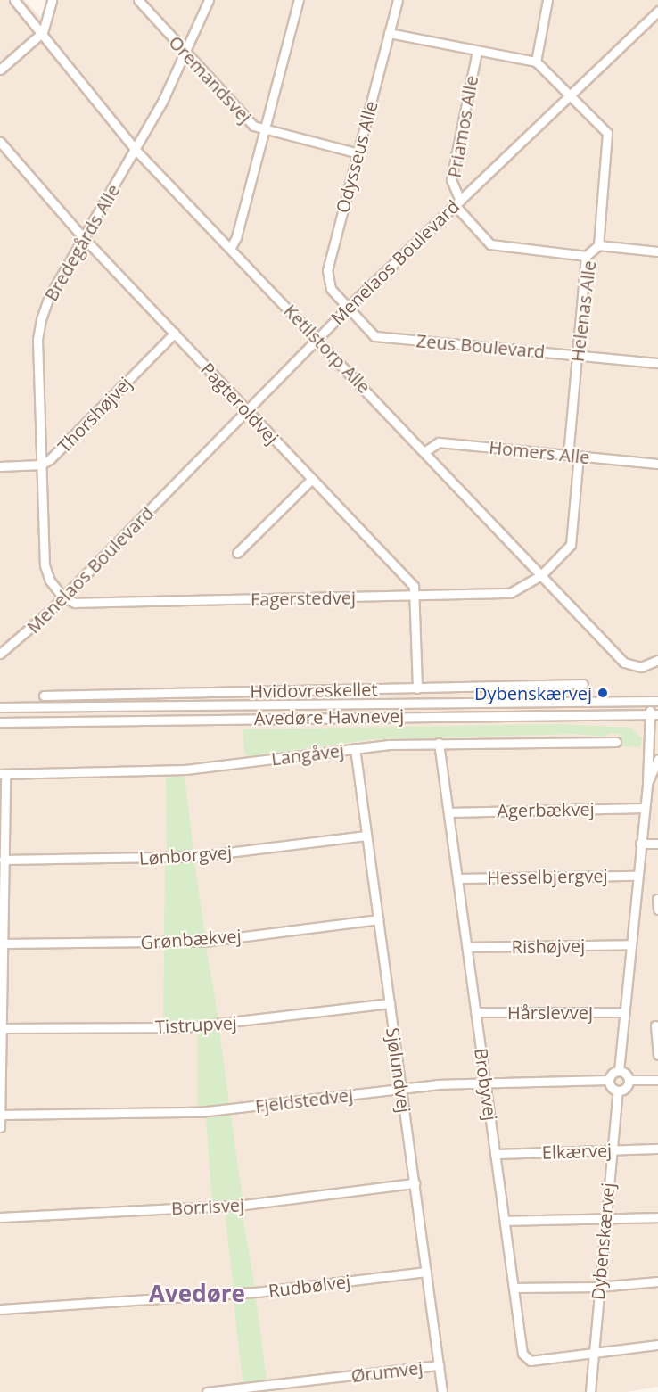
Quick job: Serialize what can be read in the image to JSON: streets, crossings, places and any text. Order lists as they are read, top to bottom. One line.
{"streets":{"street":["Oremandsvej","Priamos Alle","Odysseus Alle","Bredegårds Alle","Menelaos Boulevard","Helenas Alle","Zeus Boulevard","Ketilstorp Alle","Pagteroldvej","Thorshøjvej","Homers Alle","Fagerstedvej","Hvidovreskellet","Avedøre Havnevej","Langåvej","Agerbækvej","Lønborgvej","Hesselbjergvej","Grønbækvej","Rishøjvej","Hårslevvej","Tistrupvej","Sjølundvej","Brobyvej","Fjeldstedvej","Elkærvej","Borrisvej","Dybenskærvej","Rudbølvej","Ørumvej"]},"crossings":[["Oremandsvej","Odysseus Alle"],["Oremandsvej","Bredegårds Alle"],["Priamos Alle","Menelaos Boulevard"],["Odysseus Alle","Menelaos Boulevard"],["Odysseus Alle","Zeus Boulevard"],["Bredegårds Alle","Menelaos Boulevard"],["Bredegårds Alle","Ketilstorp Alle"],["Bredegårds Alle","Pagteroldvej"],["Bredegårds Alle","Thorshøjvej"],["Bredegårds Alle","Fagerstedvej"],["Menelaos Boulevard","Helenas Alle"],["Menelaos Boulevard","Zeus Boulevard"],["Menelaos Boulevard","Ketilstorp Alle"],["Menelaos Boulevard","Pagteroldvej"],["Menelaos Boulevard","Fagerstedvej"],["Helenas Alle","Zeus Boulevard"],["Helenas Alle","Homers Alle"],["Ketilstorp Alle","Homers Alle"],["Ketilstorp Alle","Fagerstedvej"],["Pagteroldvej","Thorshøjvej"],["Pagteroldvej","Fagerstedvej"],["Langåvej","Sjølundvej"],["Langåvej","Brobyvej"],["Agerbækvej","Brobyvej"],["Lønborgvej","Sjølundvej"],["Hesselbjergvej","Brobyvej"],["Grønbækvej","Sjølundvej"],["Rishøjvej","Brobyvej"],["Hårslevvej","Brobyvej"],["Tistrupvej","Sjølundvej"],["Sjølundvej","Fjeldstedvej"],["Sjølundvej","Borrisvej"],["Sjølundvej","Rudbølvej"],["Sjølundvej","Ørumvej"],["Brobyvej","Fjeldstedvej"],["Brobyvej","Elkærvej"],["Brobyvej","Dybenskærvej"],["Fjeldstedvej","Dybenskærvej"],["Elkærvej","Dybenskærvej"]],"districts":["Avedøre"],"places":["Dybenskærvej"]}
